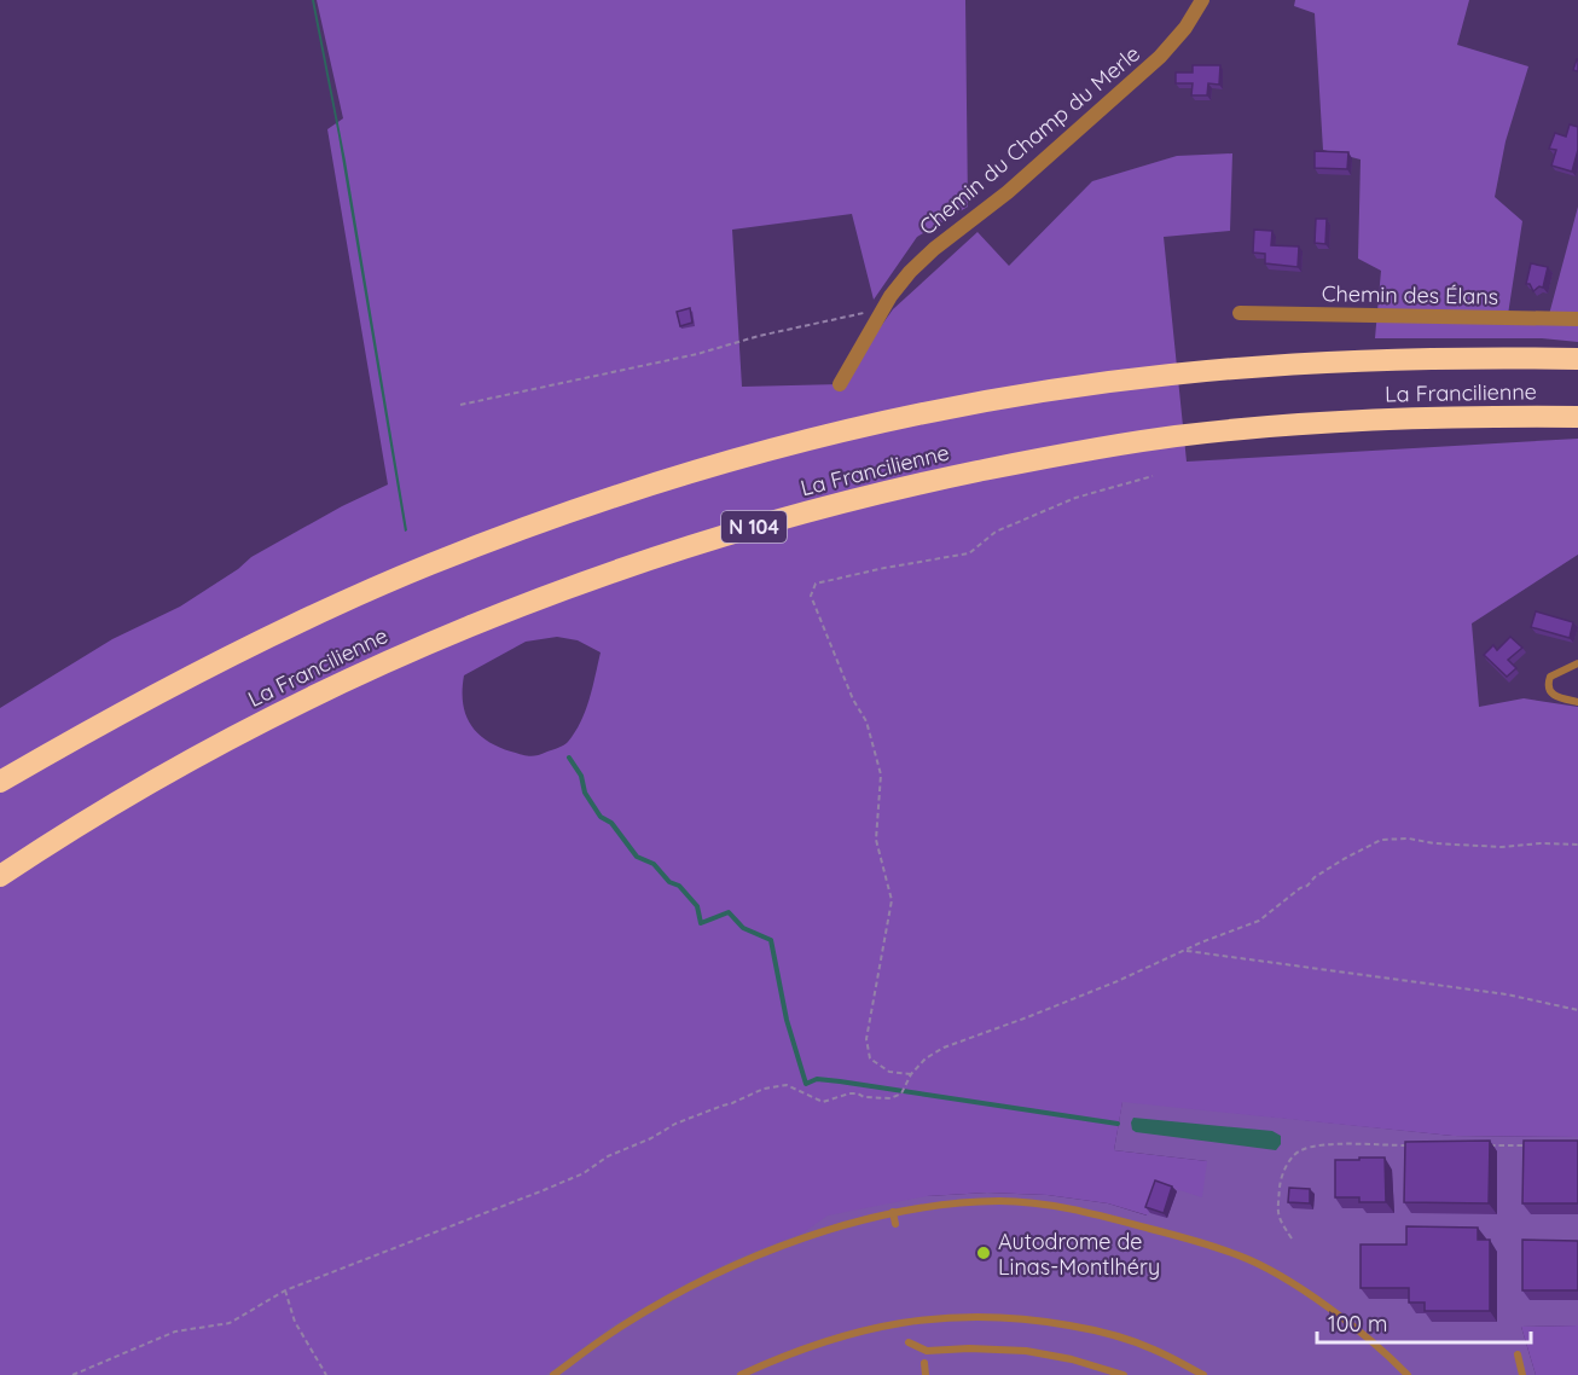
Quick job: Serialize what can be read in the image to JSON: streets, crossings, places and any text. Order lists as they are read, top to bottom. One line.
{"streets":{"highway":["La Francilienne","N 104"],"street":["Chemin du Champ du Merle","Chemin des Élans"]},"places":["Autodrome de Linas-Montlhéry"],"scale_bar":"100 m"}
